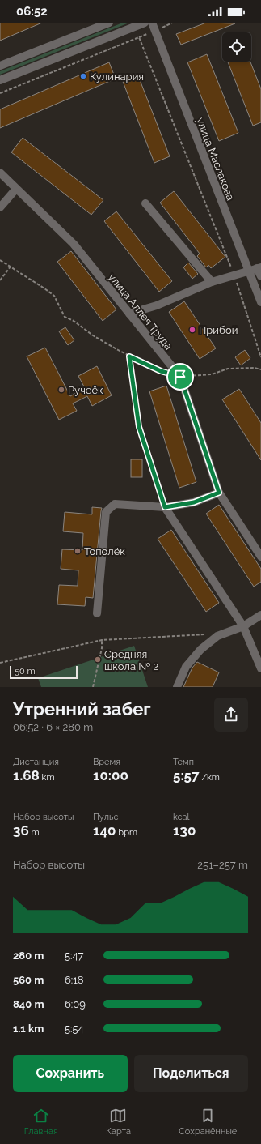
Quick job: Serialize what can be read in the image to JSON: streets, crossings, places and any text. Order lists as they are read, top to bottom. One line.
{"streets":{"street":["улица Маслакова","улица Аллея Труда"]},"places":["Кулинария","Прибой","Ручеёк","Тополёк","Средняя школа № 2"],"scale_bar":"50 m","page":{"status":"06:52","scale":"50 m","heading":["Утренний забег","06:52 · 6 × 280 m"],"stats":[["Дистанция","1.68 km"],["Время","10:00"],["Темп","5:57 /km"],["Набор высоты","36 m"],["Пульс","140 bpm"],["kcal","130"]],"chart":["Набор высоты","251–257 m"],"list":[{"name":"280 m","note":"5:47"},{"name":"560 m","note":"6:18"},{"name":"840 m","note":"6:09"},{"name":"1.1 km","note":"5:54"}],"buttons":["Сохранить","Поделиться"],"tabs":["Главная","Карта","Сохранённые"]}}
